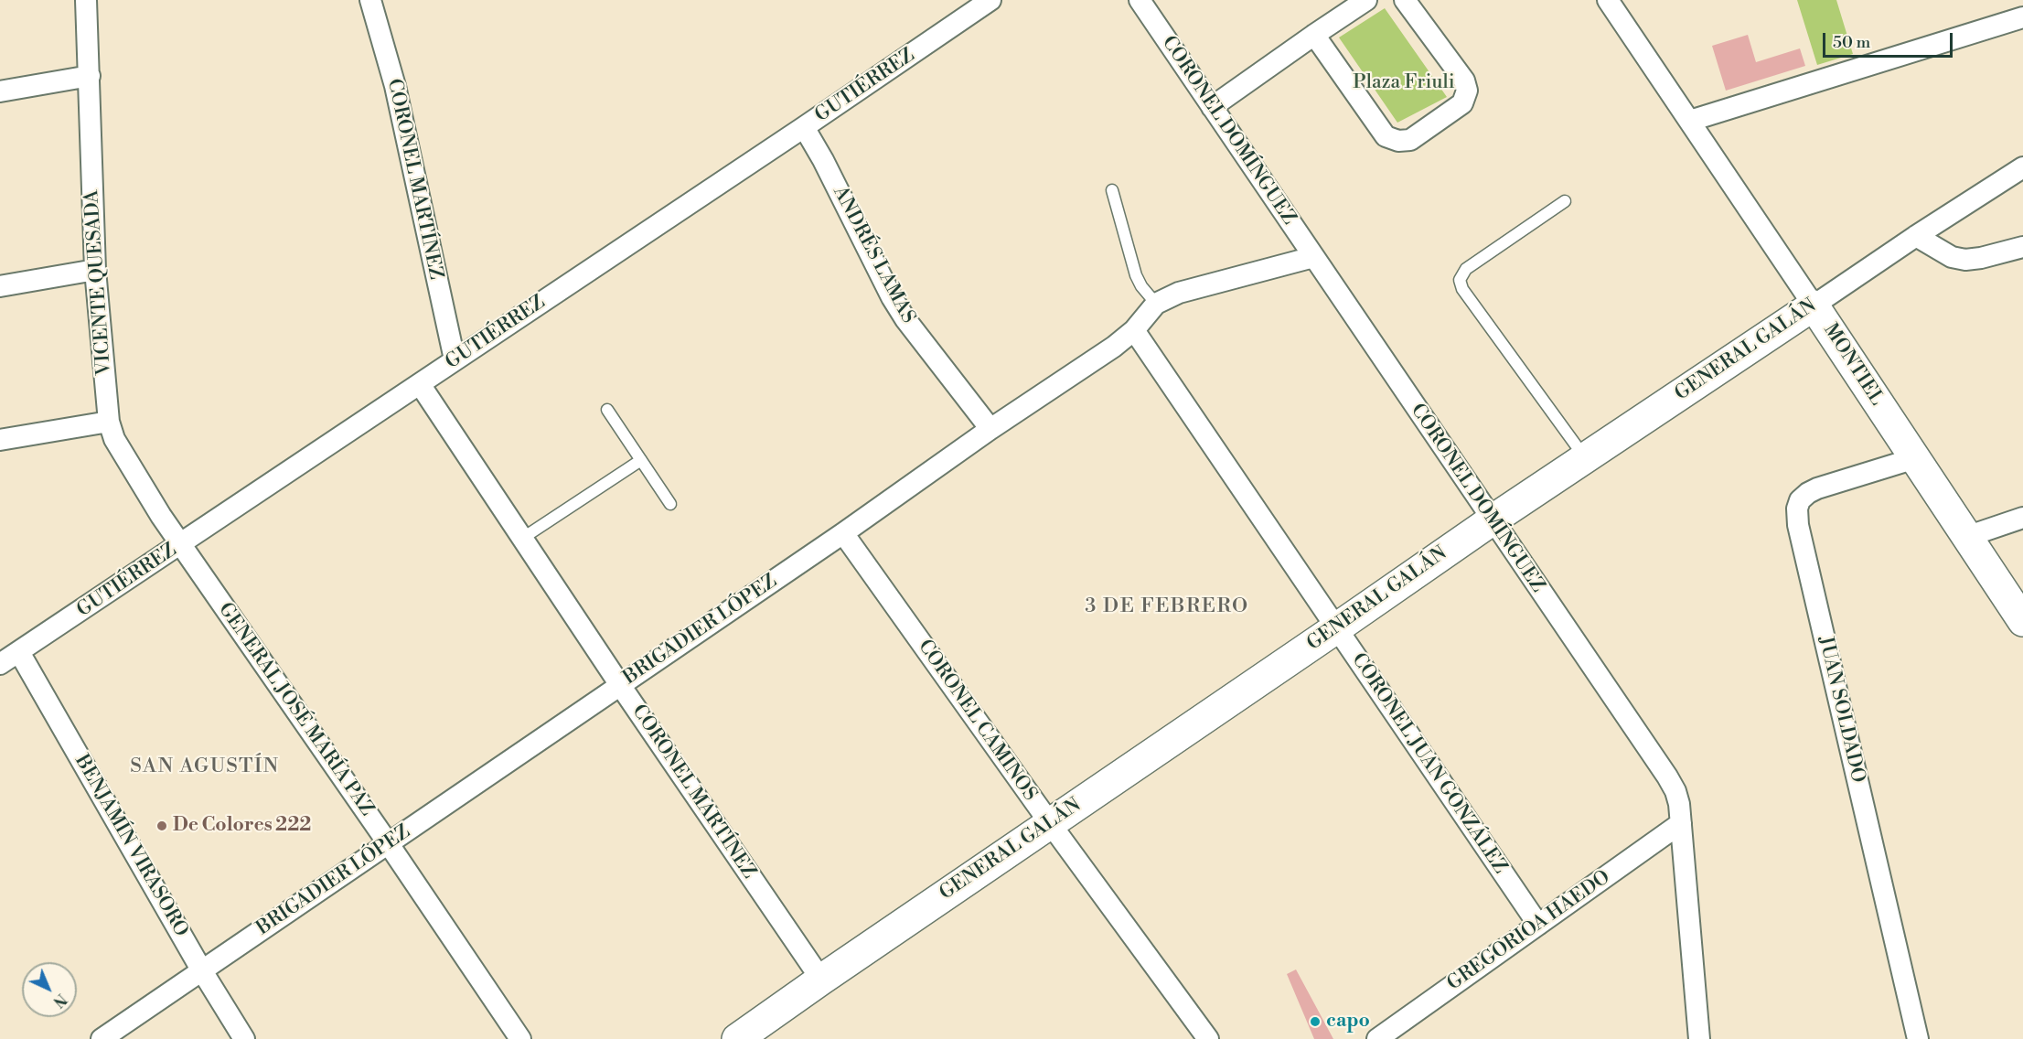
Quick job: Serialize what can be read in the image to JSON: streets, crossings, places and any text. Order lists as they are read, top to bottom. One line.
{"streets":{"street":["GUTIÉRREZ","CORONEL DOMÍNGUEZ","CORONEL MARTÍNEZ","ANDRÉS LAMAS","VICENTE QUESADA","GENERAL GALÁN","MONTIEL","BRIGADIER LÓPEZ","GENERAL JOSÉ MARÍA PAZ","JUAN SOLDADO","CORONEL CAMINOS","CORONEL JUAN GONZÁLEZ","BENJAMÍN VIRASORO","GREGORIOA HAEDO"]},"crossings":[["GUTIÉRREZ","CORONEL MARTÍNEZ"],["GUTIÉRREZ","ANDRÉS LAMAS"],["GUTIÉRREZ","VICENTE QUESADA"],["GUTIÉRREZ","GENERAL JOSÉ MARÍA PAZ"],["GUTIÉRREZ","BENJAMÍN VIRASORO"],["CORONEL DOMÍNGUEZ","GENERAL GALÁN"],["CORONEL DOMÍNGUEZ","BRIGADIER LÓPEZ"],["CORONEL DOMÍNGUEZ","GREGORIOA HAEDO"],["CORONEL MARTÍNEZ","GENERAL GALÁN"],["CORONEL MARTÍNEZ","BRIGADIER LÓPEZ"],["ANDRÉS LAMAS","BRIGADIER LÓPEZ"],["VICENTE QUESADA","GENERAL JOSÉ MARÍA PAZ"],["GENERAL GALÁN","MONTIEL"],["GENERAL GALÁN","CORONEL CAMINOS"],["GENERAL GALÁN","CORONEL JUAN GONZÁLEZ"],["MONTIEL","JUAN SOLDADO"],["BRIGADIER LÓPEZ","GENERAL JOSÉ MARÍA PAZ"],["BRIGADIER LÓPEZ","CORONEL CAMINOS"],["BRIGADIER LÓPEZ","CORONEL JUAN GONZÁLEZ"],["BRIGADIER LÓPEZ","BENJAMÍN VIRASORO"],["CORONEL JUAN GONZÁLEZ","GREGORIOA HAEDO"]],"districts":["3 DE FEBRERO","SAN AGUSTÍN"],"parks":["Plaza Friuli"],"places":["De Colores 222","capo"],"scale_bar":"50 m","north":"bottom right"}
